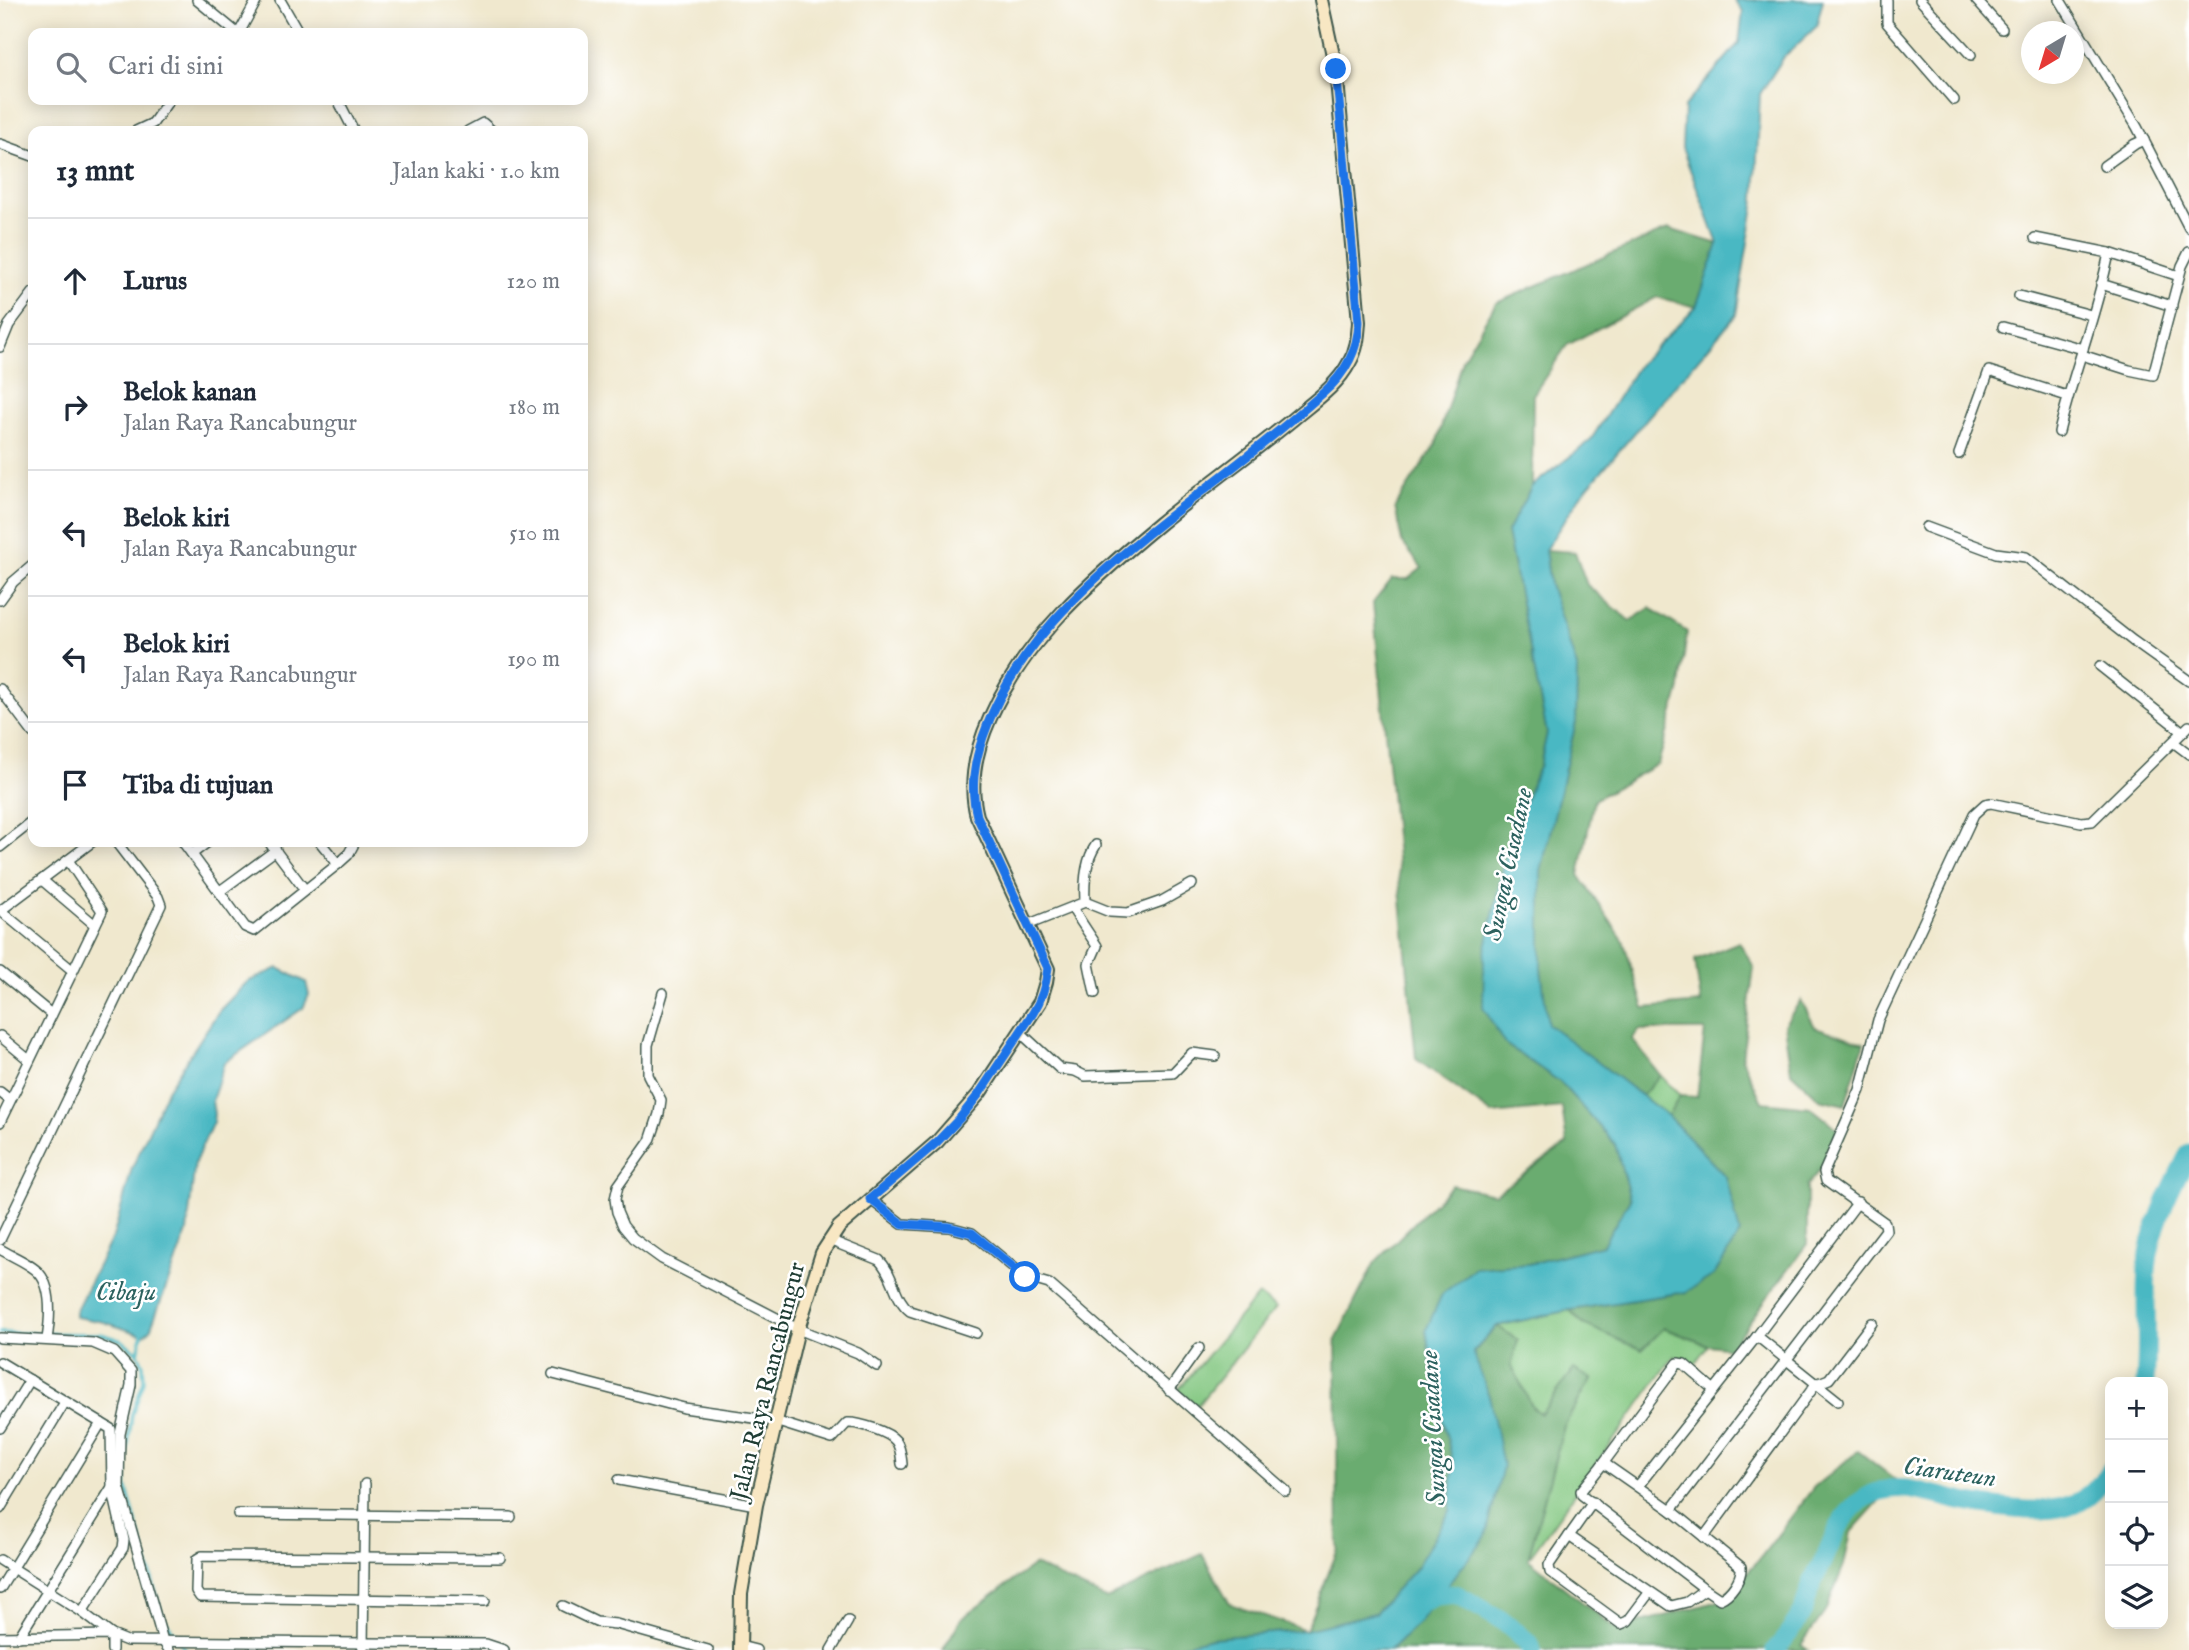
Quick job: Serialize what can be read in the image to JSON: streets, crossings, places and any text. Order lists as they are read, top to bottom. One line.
{"streets":{"main road":["Jalan Raya Rancabungur"]},"water":["Sungai Cisadane","Cibaju","Ciaruteun"],"north":"bottom left","page":{"search":"Cari di sini","heading":["13 mnt","Jalan kaki · 1.0 km"],"list":[["Lurus","120 m"],["Belok kanan","Jalan Raya Rancabungur","180 m"],["Belok kiri","Jalan Raya Rancabungur","510 m"],["Belok kiri","Jalan Raya Rancabungur","190 m"],"Tiba di tujuan"],"map_buttons":["+","−"]}}
